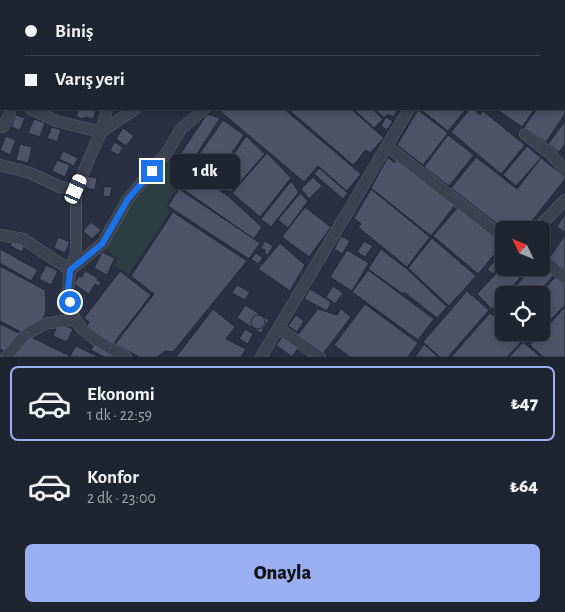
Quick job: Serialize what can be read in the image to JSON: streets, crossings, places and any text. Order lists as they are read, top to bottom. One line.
{"north":"top left","page":{"banner":["Biniş","Varış yeri"],"bubble":"1 dk","list":[{"name":"Ekonomi","note":"1 dk · 22:59","value":"₺47"},{"name":"Konfor","note":"2 dk · 23:00","value":"₺64"}],"buttons":"Onayla"}}
